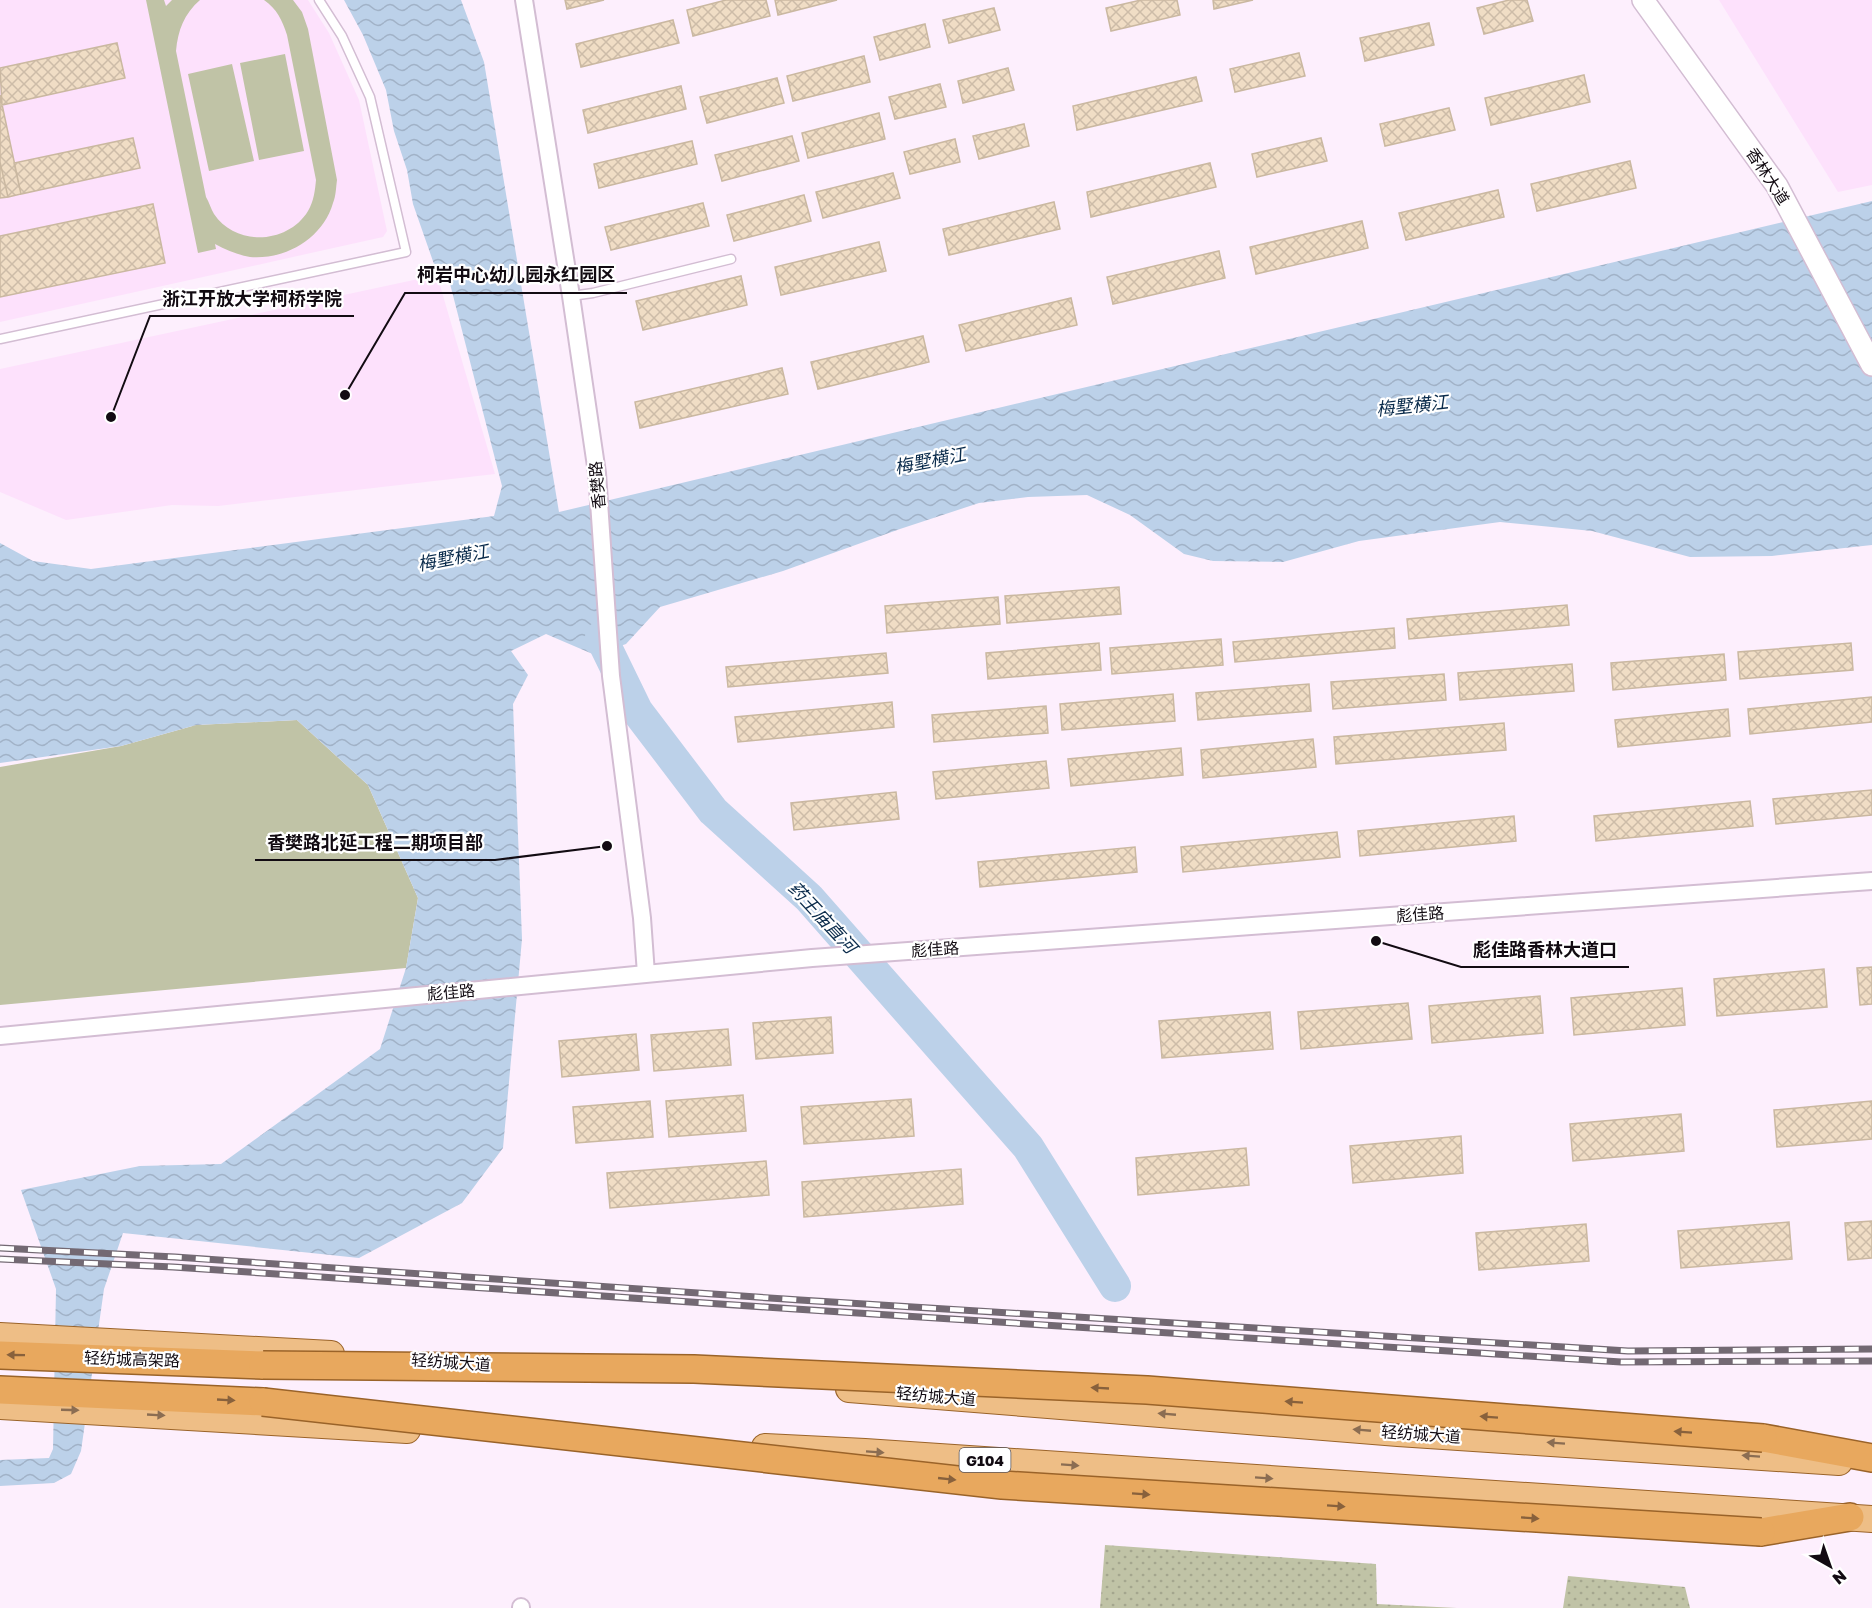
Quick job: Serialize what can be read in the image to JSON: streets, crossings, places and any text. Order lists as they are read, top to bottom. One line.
{"streets":{"highway":["轻纺城高架路"],"main road":["轻纺城大道","G104"],"street":["香林大道","香樊路","彪佳路"]},"crossings":[["香樊路","彪佳路"]],"water":["梅墅横江","药王庙直河"],"places":["柯岩中心幼儿园永红园区","浙江开放大学柯桥学院","香樊路北延工程二期项目部","彪佳路香林大道口"],"north":"bottom right"}
